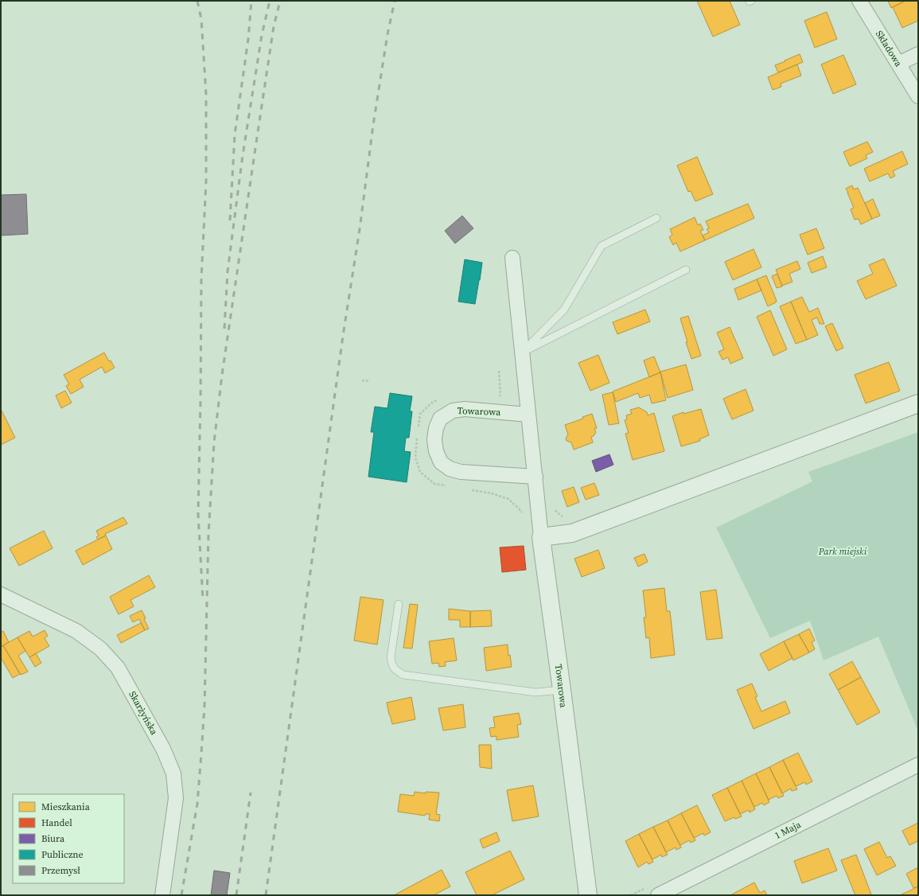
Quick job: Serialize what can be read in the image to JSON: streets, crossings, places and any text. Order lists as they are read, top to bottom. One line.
{"streets":{"street":["Składowa","Towarowa","Skarżyńska","1 Maja"]},"parks":["Park miejski"],"legend":["Mieszkania","Handel","Biura","Publiczne","Przemysł"]}
